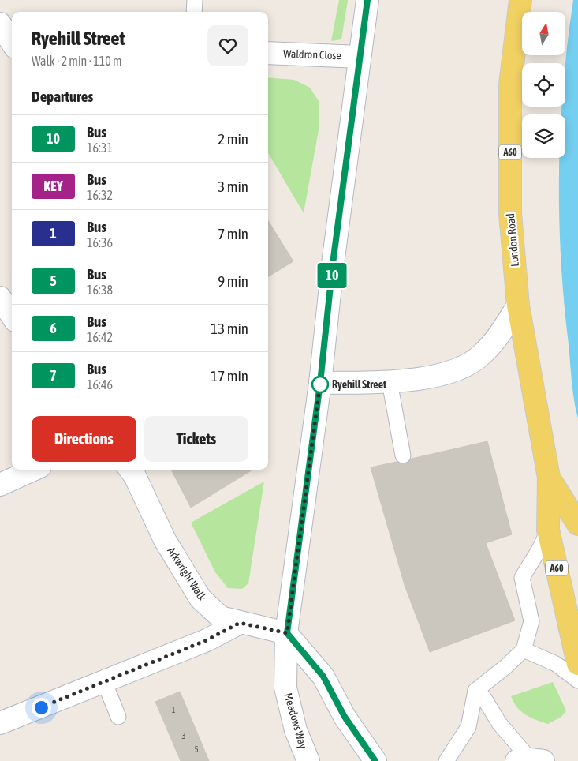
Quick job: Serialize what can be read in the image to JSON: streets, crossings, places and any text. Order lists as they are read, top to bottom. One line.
{"streets":{"main road":["A60","London Road"],"street":["Waldron Close","Arkwright Walk","Meadows Way"]},"crossings":[["Waldron Close","Meadows Way"],["Arkwright Walk","Meadows Way"]],"places":["Ryehill Street"],"lines":["bus line 10"],"house_numbers":["1","3","5"],"north":"top","page":{"on_map":"10","heading":[["Ryehill Street","Walk · 2 min · 110 m"],"Departures"],"list":[{"mark":"10","name":"Bus","note":"16:31","value":"2 min"},{"mark":"KEY","name":"Bus","note":"16:32","value":"3 min"},{"mark":"1","name":"Bus","note":"16:36","value":"7 min"},{"mark":"5","name":"Bus","note":"16:38","value":"9 min"},{"mark":"6","name":"Bus","note":"16:42","value":"13 min"},{"mark":"7","name":"Bus","note":"16:46","value":"17 min"}],"buttons":["Directions","Tickets"]}}
